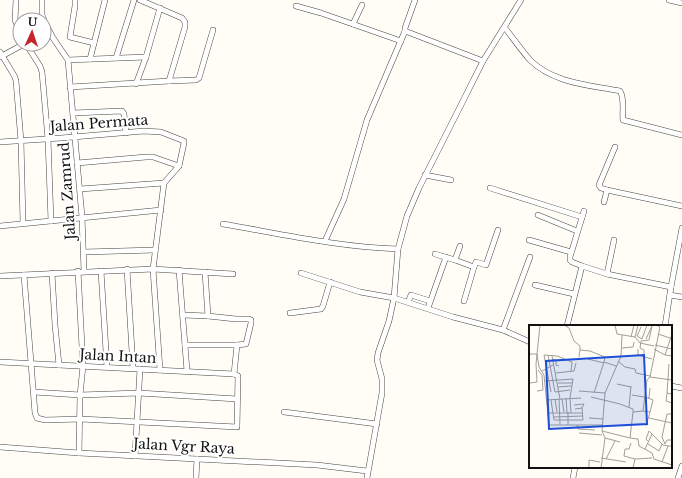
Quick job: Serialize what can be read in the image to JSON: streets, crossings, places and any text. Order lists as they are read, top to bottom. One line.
{"streets":{"street":["Jalan Permata","Jalan Zamrud","Jalan Intan","Jalan Vgr Raya"]},"crossings":[["Jalan Permata","Jalan Zamrud"]],"north":"top"}
